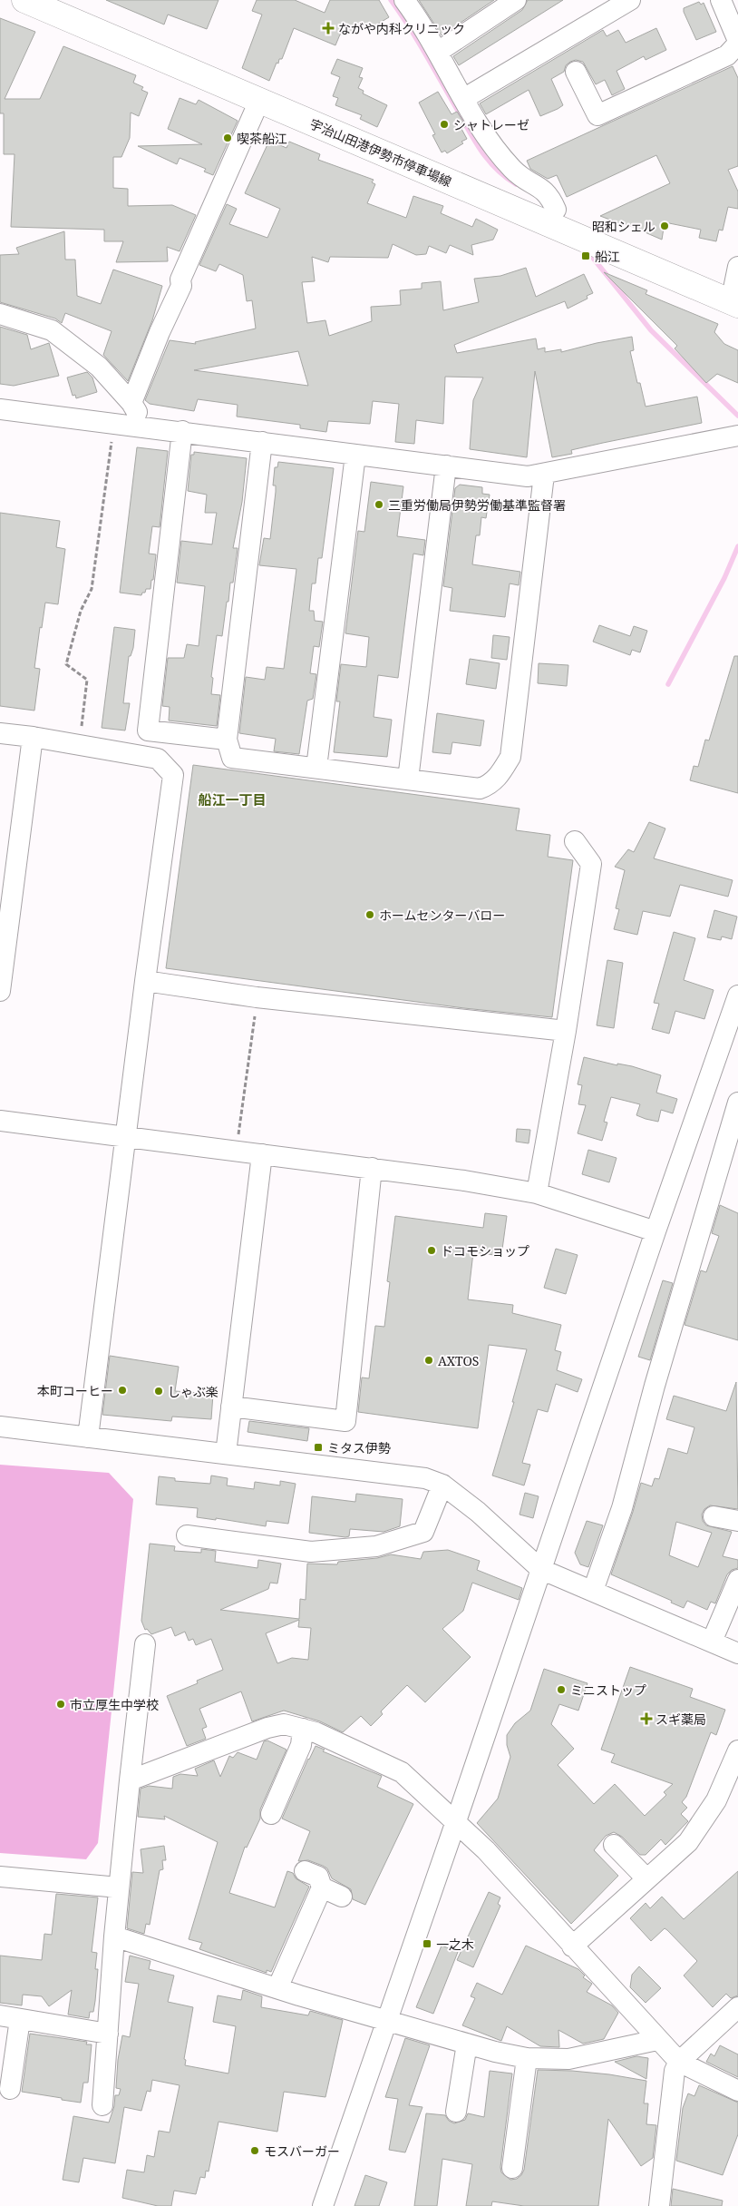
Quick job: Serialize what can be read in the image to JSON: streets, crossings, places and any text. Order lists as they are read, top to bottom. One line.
{"streets":{"main road":["宇治山田港伊勢市停車場線"]},"districts":["船江一丁目"],"places":{"health":["ながや内科クリニック","スギ薬局"],"other":["シャトレーゼ","喫茶船江","昭和シェル","三重労働局伊勢労働基準監督署","ホームセンターバロー","ドコモショップ","AXTOS","本町コーヒー","しゃぶ楽","ミニストップ","市立厚生中学校","モスバーガー"],"transit":["船江","ミタス伊勢","一之木"]}}
